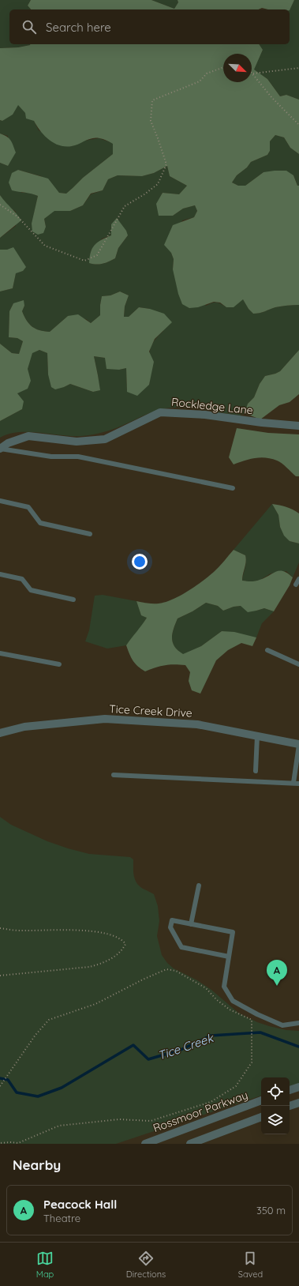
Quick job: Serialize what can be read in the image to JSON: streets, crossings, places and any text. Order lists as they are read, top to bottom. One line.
{"streets":{"street":["Rockledge Lane","Tice Creek Drive","Rossmoor Parkway"]},"water":["Tice Creek"],"north":"bottom right","page":{"search":"Search here","pins":"A","heading":"Nearby","list":[{"mark":"A","name":"Peacock Hall","note":"Theatre","value":"350 m"}],"nav":["Map","Directions","Saved"]}}
